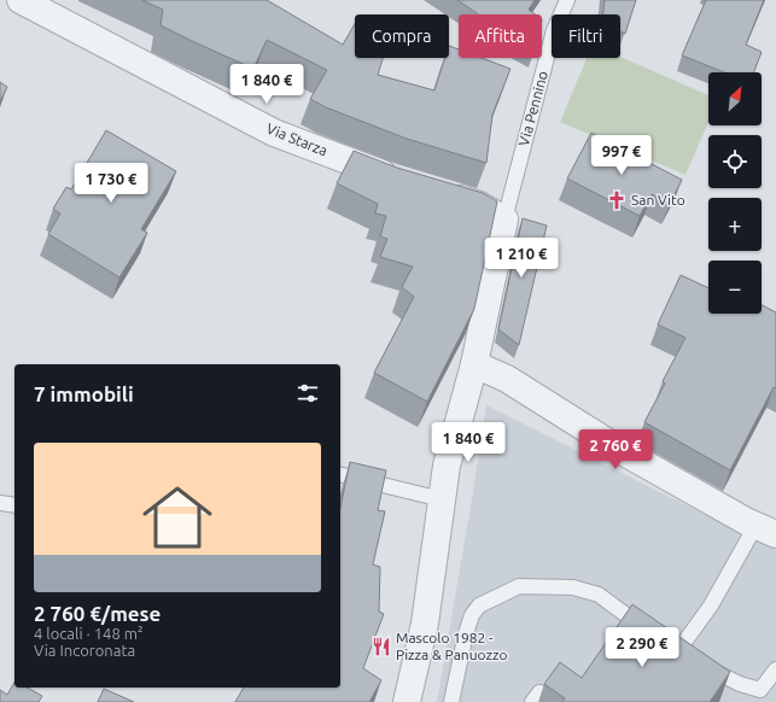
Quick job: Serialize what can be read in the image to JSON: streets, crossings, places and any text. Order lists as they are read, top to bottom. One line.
{"streets":{"street":["Via Starza"],"lane":["Via Pennino"]},"places":{"church":["San Vito"],"restaurant":["Mascolo 1982 - Pizza & Panuozzo"]},"north":"top right","page":{"chip":["Compra","Affitta","Filtri"],"price":["1 840 €","997 €","1 730 €","1 210 €","1 840 €","2 760 €","2 290 €"],"map_buttons":["+","−"],"heading":"7 immobili","list":[{"name":"2 760 €/mese","note":"4 locali · 148 m² · Via Incoronata"}]}}
